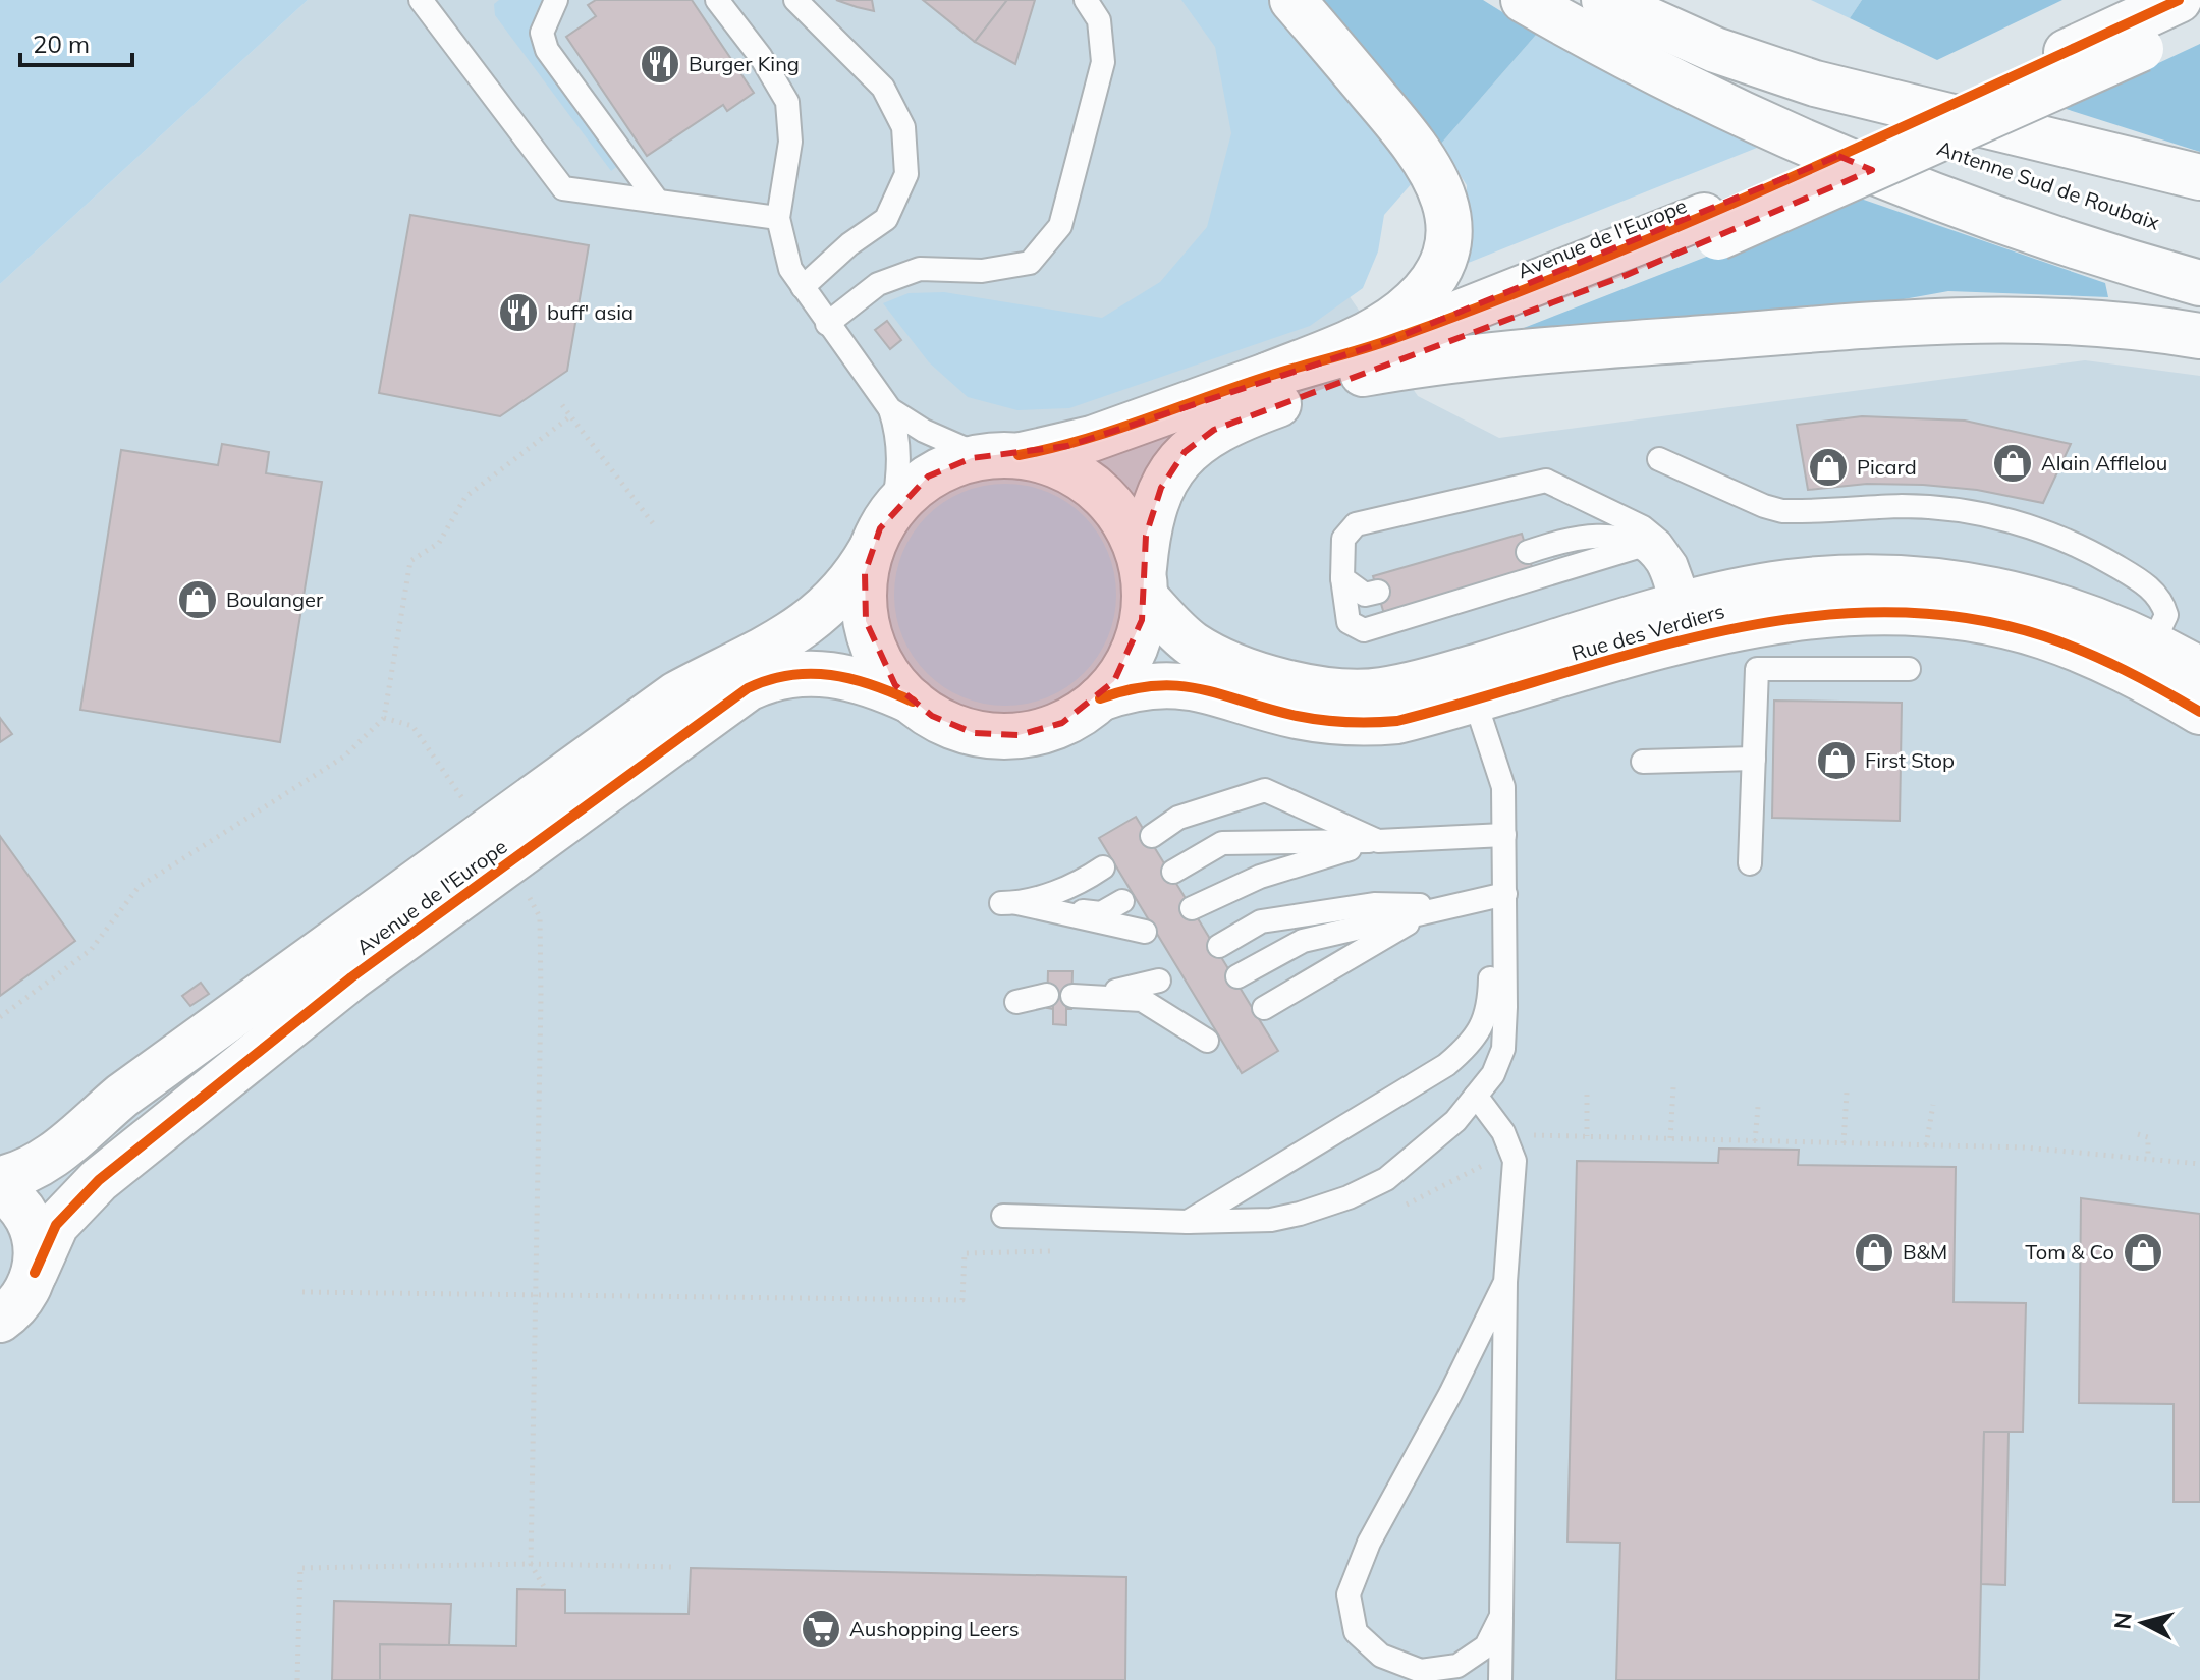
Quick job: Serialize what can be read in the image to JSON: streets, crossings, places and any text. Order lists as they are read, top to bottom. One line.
{"streets":{"main road":["Antenne Sud de Roubaix","Avenue de l'Europe","Rue des Verdiers"]},"crossings":[["Avenue de l'Europe","Rue des Verdiers"]],"places":{"restaurant":["Burger King","buff' asia"],"shop":["Alain Afflelou","Picard","Boulanger","First Stop","B&M","Tom & Co"],"supermarket":["Aushopping Leers"]},"scale_bar":"20 m","north":"left"}
